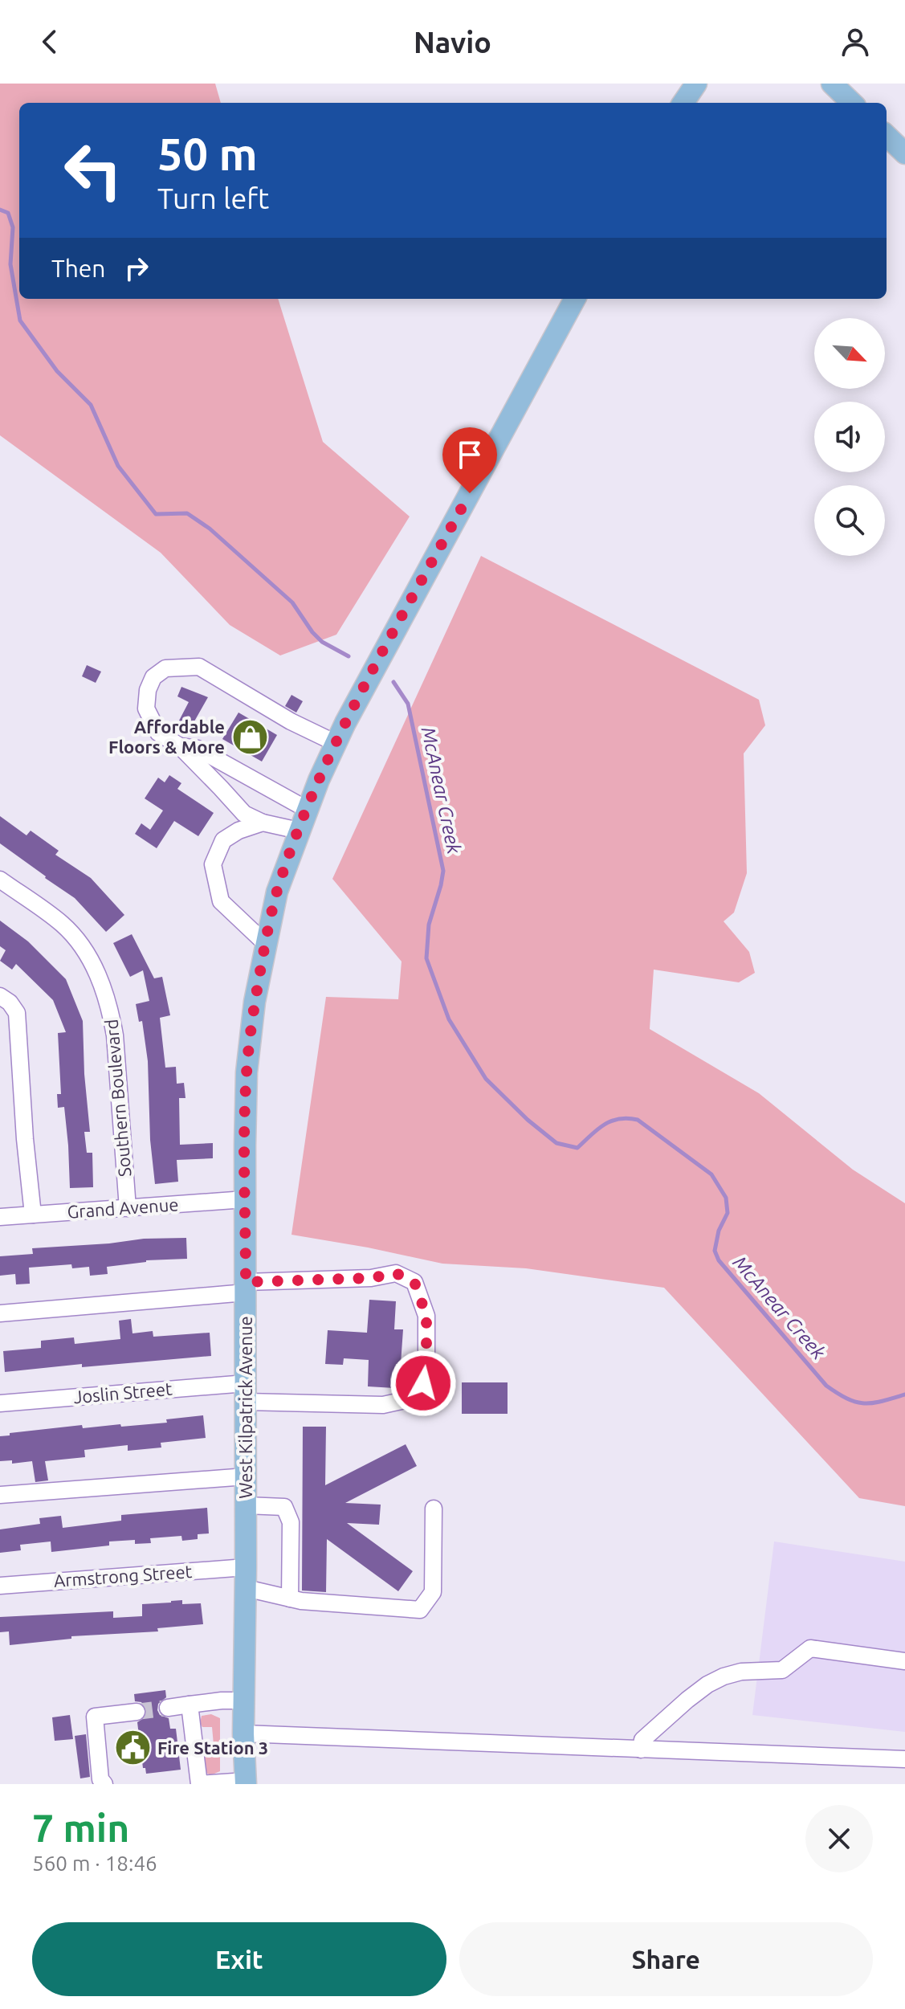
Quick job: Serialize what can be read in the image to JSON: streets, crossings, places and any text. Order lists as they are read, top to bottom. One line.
{"streets":{"main road":["West Kilpatrick Avenue"],"street":["Southern Boulevard","Grand Avenue","Joslin Street","Armstrong Street"]},"crossings":[["Southern Boulevard","Grand Avenue"],["Grand Avenue","West Kilpatrick Avenue"],["Joslin Street","West Kilpatrick Avenue"],["West Kilpatrick Avenue","Armstrong Street"]],"water":["McAnear Creek"],"places":{"shop":["Affordable Floors & More"],"public building":["Fire Station 3"]},"north":"bottom right","page":{"header":"Navio","turn":["50 m","Turn left"],"then":"Then","heading":["7 min","560 m · 18:46"],"buttons":["Exit","Share"]}}
